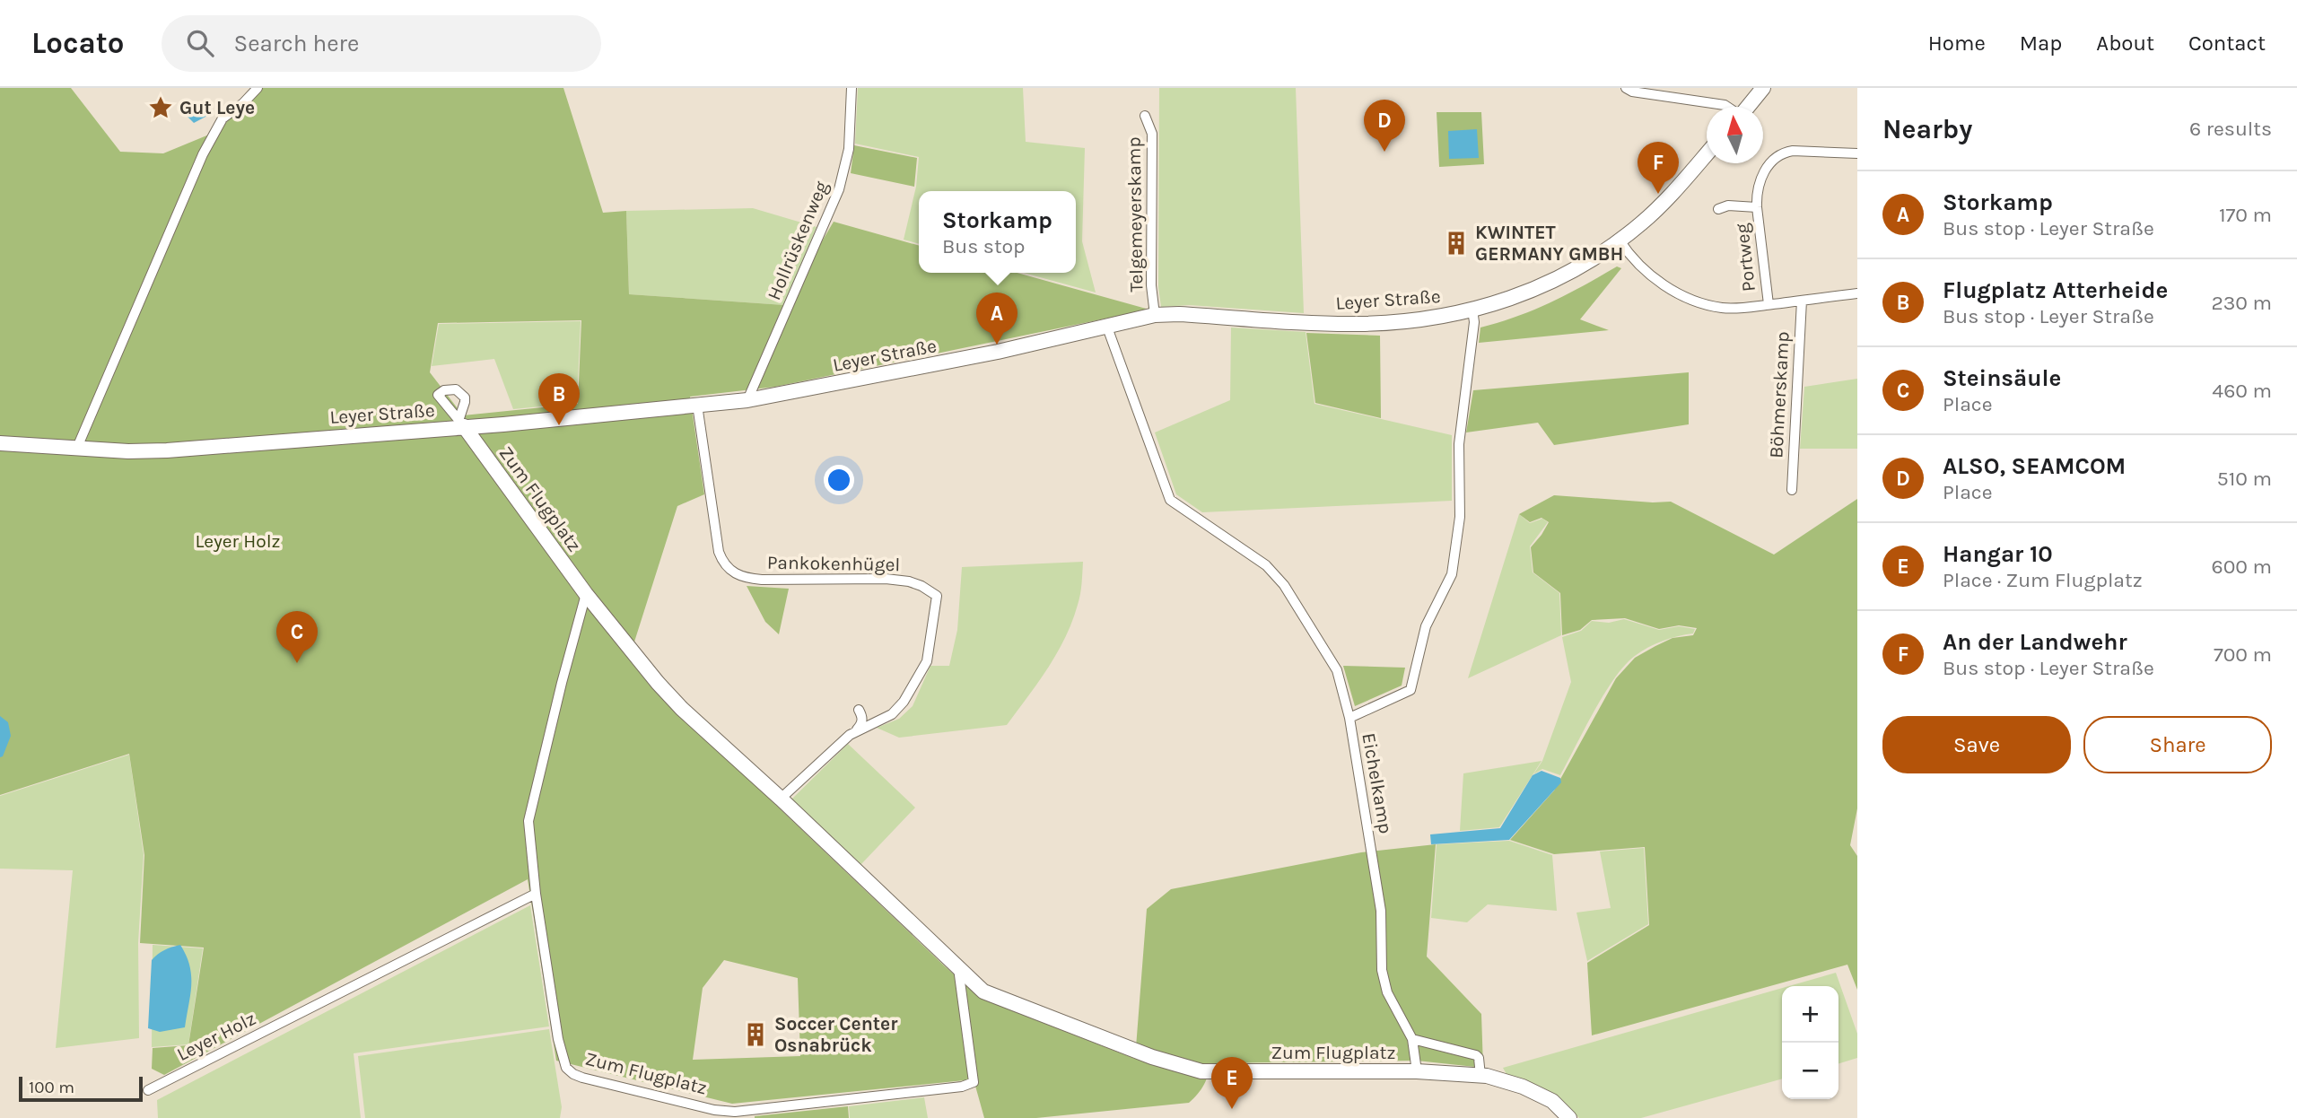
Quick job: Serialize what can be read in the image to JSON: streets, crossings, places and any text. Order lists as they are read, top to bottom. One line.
{"streets":{"street":["Telgemeyerskamp","Hollrüskenweg","Portweg","Leyer Straße","Böhmerskamp","Zum Flugplatz","Pankokenhügel","Eichelkamp","Leyer Holz"]},"crossings":[["Telgemeyerskamp","Leyer Straße"],["Hollrüskenweg","Leyer Straße"],["Leyer Straße","Zum Flugplatz"],["Leyer Straße","Pankokenhügel"],["Leyer Straße","Eichelkamp"],["Zum Flugplatz","Pankokenhügel"],["Zum Flugplatz","Eichelkamp"],["Zum Flugplatz","Leyer Holz"]],"parks":["Leyer Holz"],"places":{"place":["Gut Leye"],"building":["KWINTET GERMANY GMBH","Soccer Center Osnabrück"]},"scale_bar":"100 m","north":"top","page":{"header":"Locato","search":"Search here","nav":["Home","Map","About","Contact"],"heading":["Nearby","6 results"],"pins":["D","F","A","B","C","E"],"list":[{"mark":"A","name":"Storkamp","note":"Bus stop · Leyer Straße","value":"170 m"},{"mark":"B","name":"Flugplatz Atterheide","note":"Bus stop · Leyer Straße","value":"230 m"},{"mark":"C","name":"Steinsäule","note":"Place","value":"460 m"},{"mark":"D","name":"ALSO, SEAMCOM","note":"Place","value":"510 m"},{"mark":"E","name":"Hangar 10","note":"Place · Zum Flugplatz","value":"600 m"},{"mark":"F","name":"An der Landwehr","note":"Bus stop · Leyer Straße","value":"700 m"}],"popup":["Storkamp","Bus stop"],"buttons":["Save","Share"],"map_buttons":["+","−"],"scale":"100 m"}}
